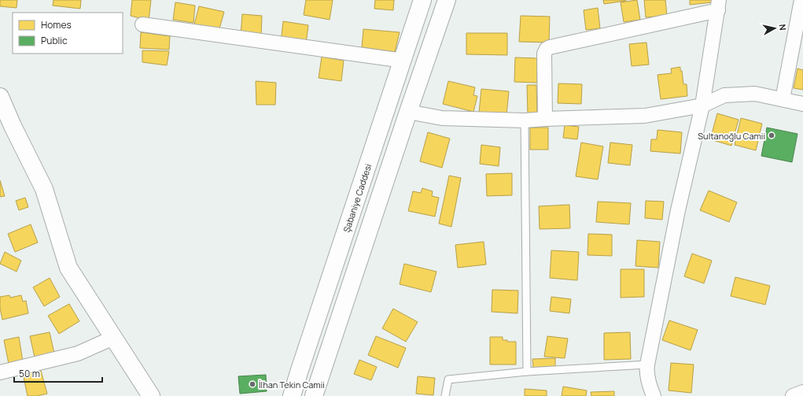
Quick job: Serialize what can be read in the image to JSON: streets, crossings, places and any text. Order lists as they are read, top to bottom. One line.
{"streets":{"main road":["Şabaniye Caddesi"]},"places":["Sultanoğlu Camii","İlhan Tekin Camii"],"legend":["Homes","Public"],"scale_bar":"50 m","north":"right"}
